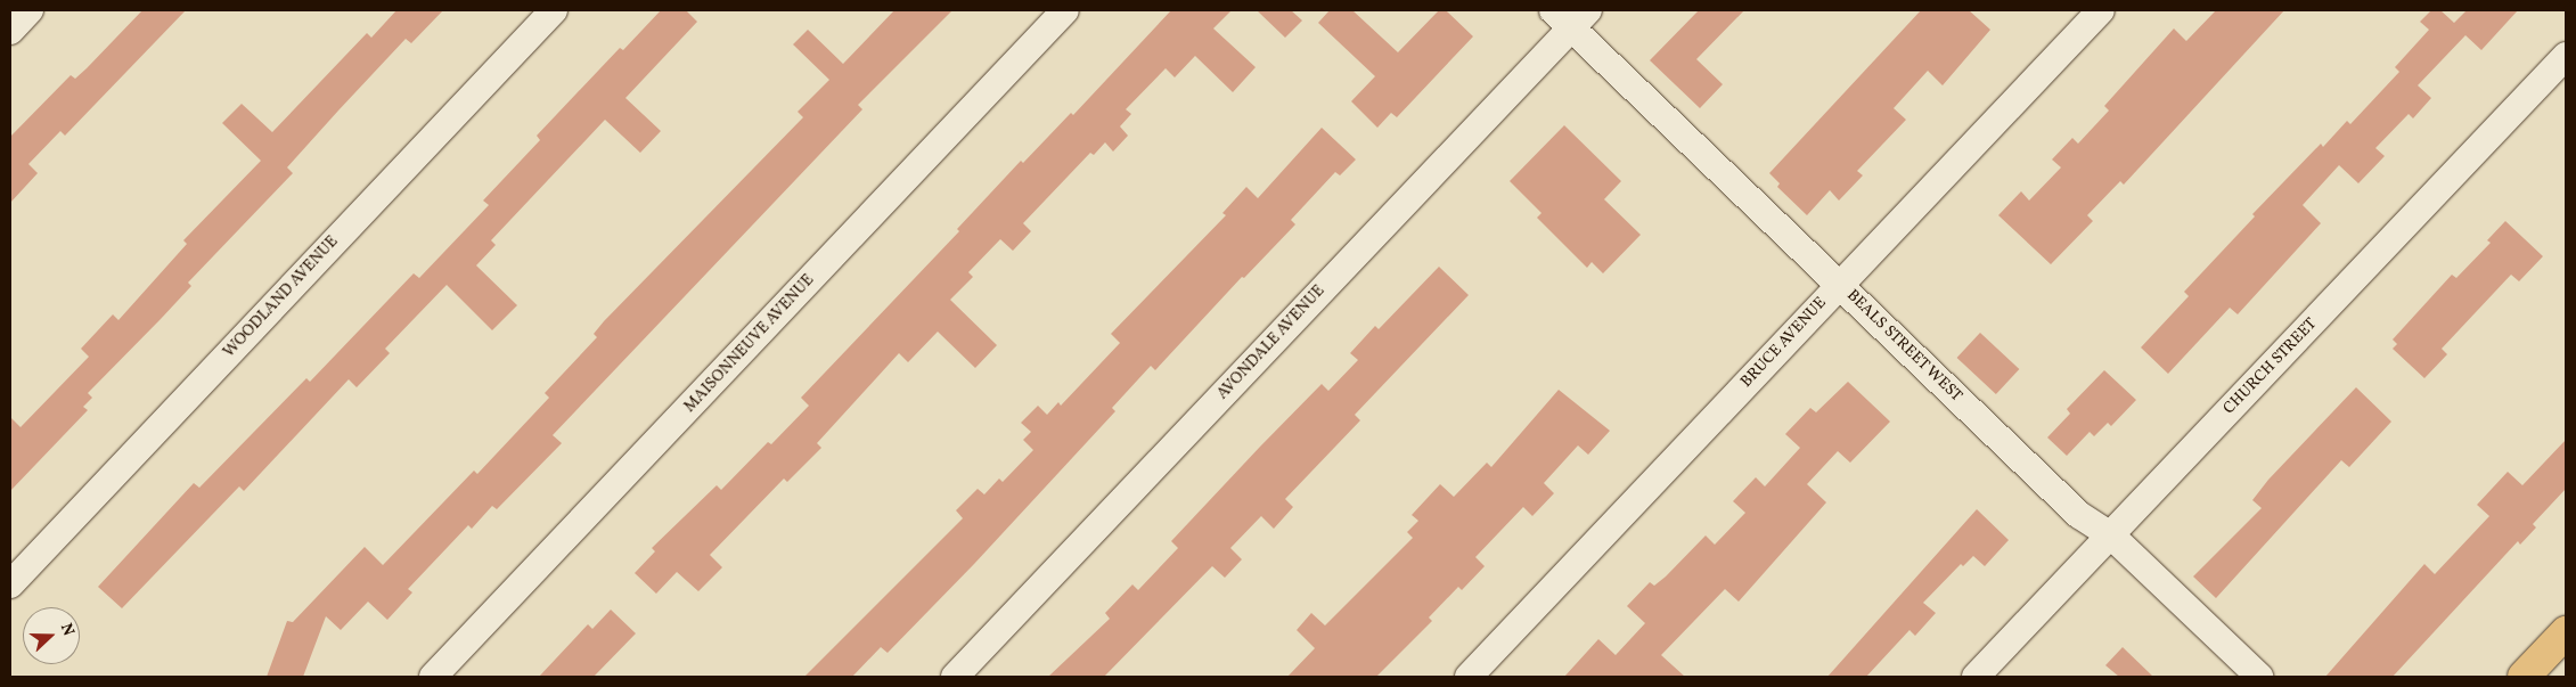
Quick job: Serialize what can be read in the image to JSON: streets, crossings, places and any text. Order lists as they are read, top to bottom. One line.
{"streets":{"street":["WOODLAND AVENUE","AVONDALE AVENUE","BRUCE AVENUE","MAISONNEUVE AVENUE","BEALS STREET WEST","CHURCH STREET"]},"crossings":[["AVONDALE AVENUE","BEALS STREET WEST"],["BRUCE AVENUE","BEALS STREET WEST"],["BEALS STREET WEST","CHURCH STREET"]],"north":"right"}
